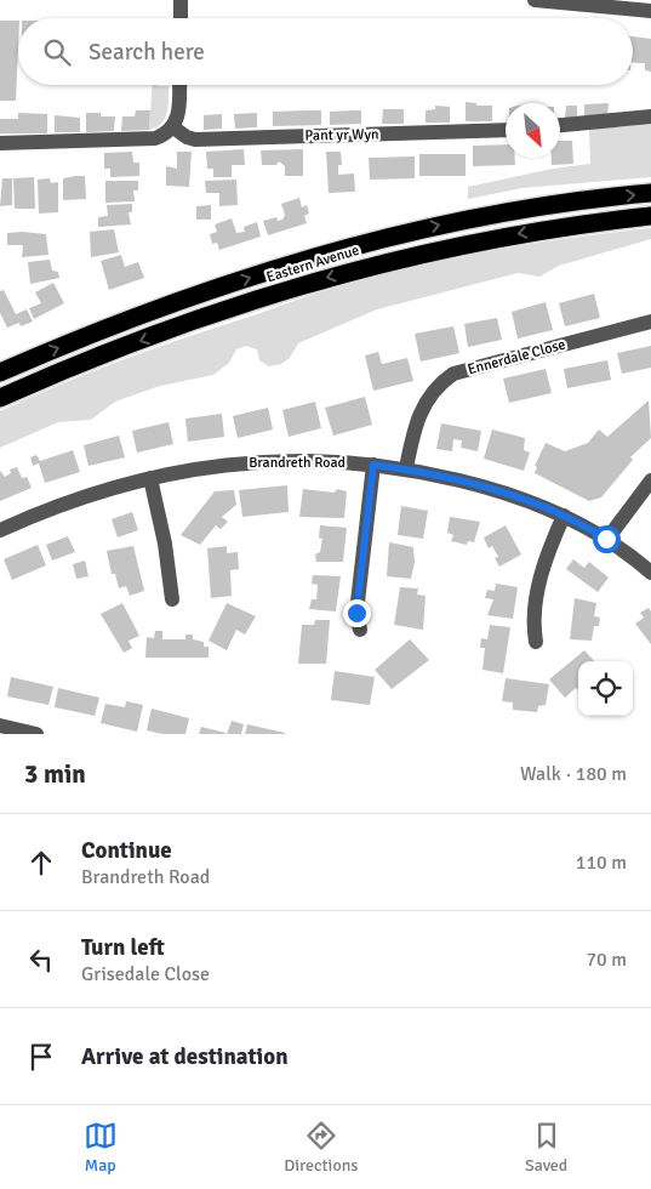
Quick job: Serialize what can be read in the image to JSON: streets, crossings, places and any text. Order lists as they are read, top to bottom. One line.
{"streets":{"highway":["Eastern Avenue"],"street":["Pant yr Wyn","Ennerdale Close","Brandreth Road"]},"crossings":[["Ennerdale Close","Brandreth Road"]],"north":"bottom right","page":{"search":"Search here","heading":["3 min","Walk · 180 m"],"list":[["Continue","Brandreth Road","110 m"],["Turn left","Grisedale Close","70 m"],"Arrive at destination"],"nav":["Map","Directions","Saved"]}}
